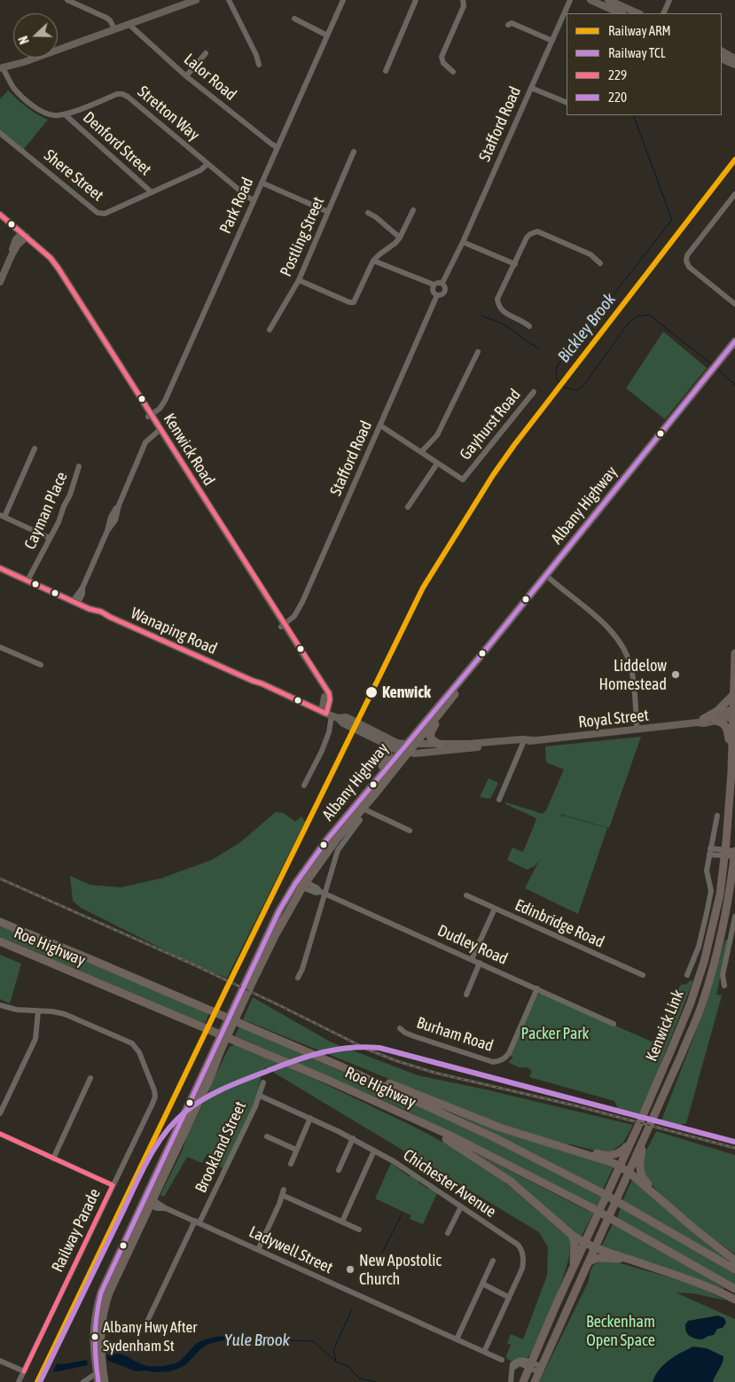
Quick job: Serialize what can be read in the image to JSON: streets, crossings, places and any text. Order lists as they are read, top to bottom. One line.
{"streets":{"highway":["Albany Highway","Roe Highway","Kenwick Link"],"main road":["Kenwick Road","Wanaping Road","Royal Street"],"street":["Lalor Road","Stretton Way","Stafford Road","Denford Street","Shere Street","Park Road","Postling Street","Gayhurst Road","Cayman Place","Edinbridge Road","Dudley Road","Burham Road","Brookland Street","Chichester Avenue","Railway Parade","Ladywell Street"]},"crossings":[["Lalor Road","Park Road"],["Stretton Way","Denford Street"],["Stretton Way","Shere Street"],["Stretton Way","Park Road"],["Stafford Road","Gayhurst Road"],["Stafford Road","Kenwick Road"],["Denford Street","Shere Street"],["Park Road","Kenwick Road"],["Kenwick Road","Wanaping Road"],["Albany Highway","Wanaping Road"],["Albany Highway","Royal Street"],["Albany Highway","Dudley Road"],["Albany Highway","Ladywell Street"],["Cayman Place","Wanaping Road"],["Wanaping Road","Royal Street"],["Royal Street","Kenwick Link"],["Dudley Road","Burham Road"],["Brookland Street","Chichester Avenue"],["Brookland Street","Ladywell Street"],["Chichester Avenue","Ladywell Street"]],"water":["Bickley Brook","Yule Brook"],"parks":["Packer Park","Beckenham Open Space"],"places":["Liddelow Homestead","Kenwick","New Apostolic Church","Albany Hwy After Sydenham St"],"lines":["rail line ARM","transit line 229","transit line 220","rail line TCL"],"legend":["Railway ARM","Railway TCL","229","220"],"north":"left"}
